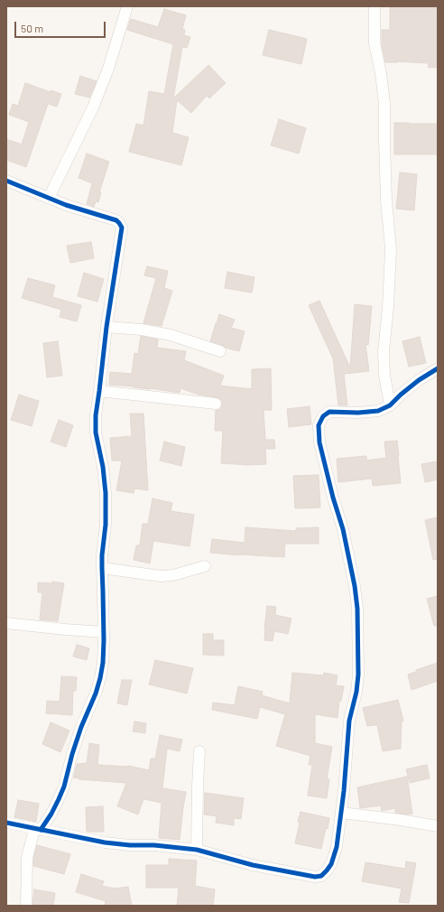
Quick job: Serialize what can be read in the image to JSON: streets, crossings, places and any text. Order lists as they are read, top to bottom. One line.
{"scale_bar":"50 m"}
